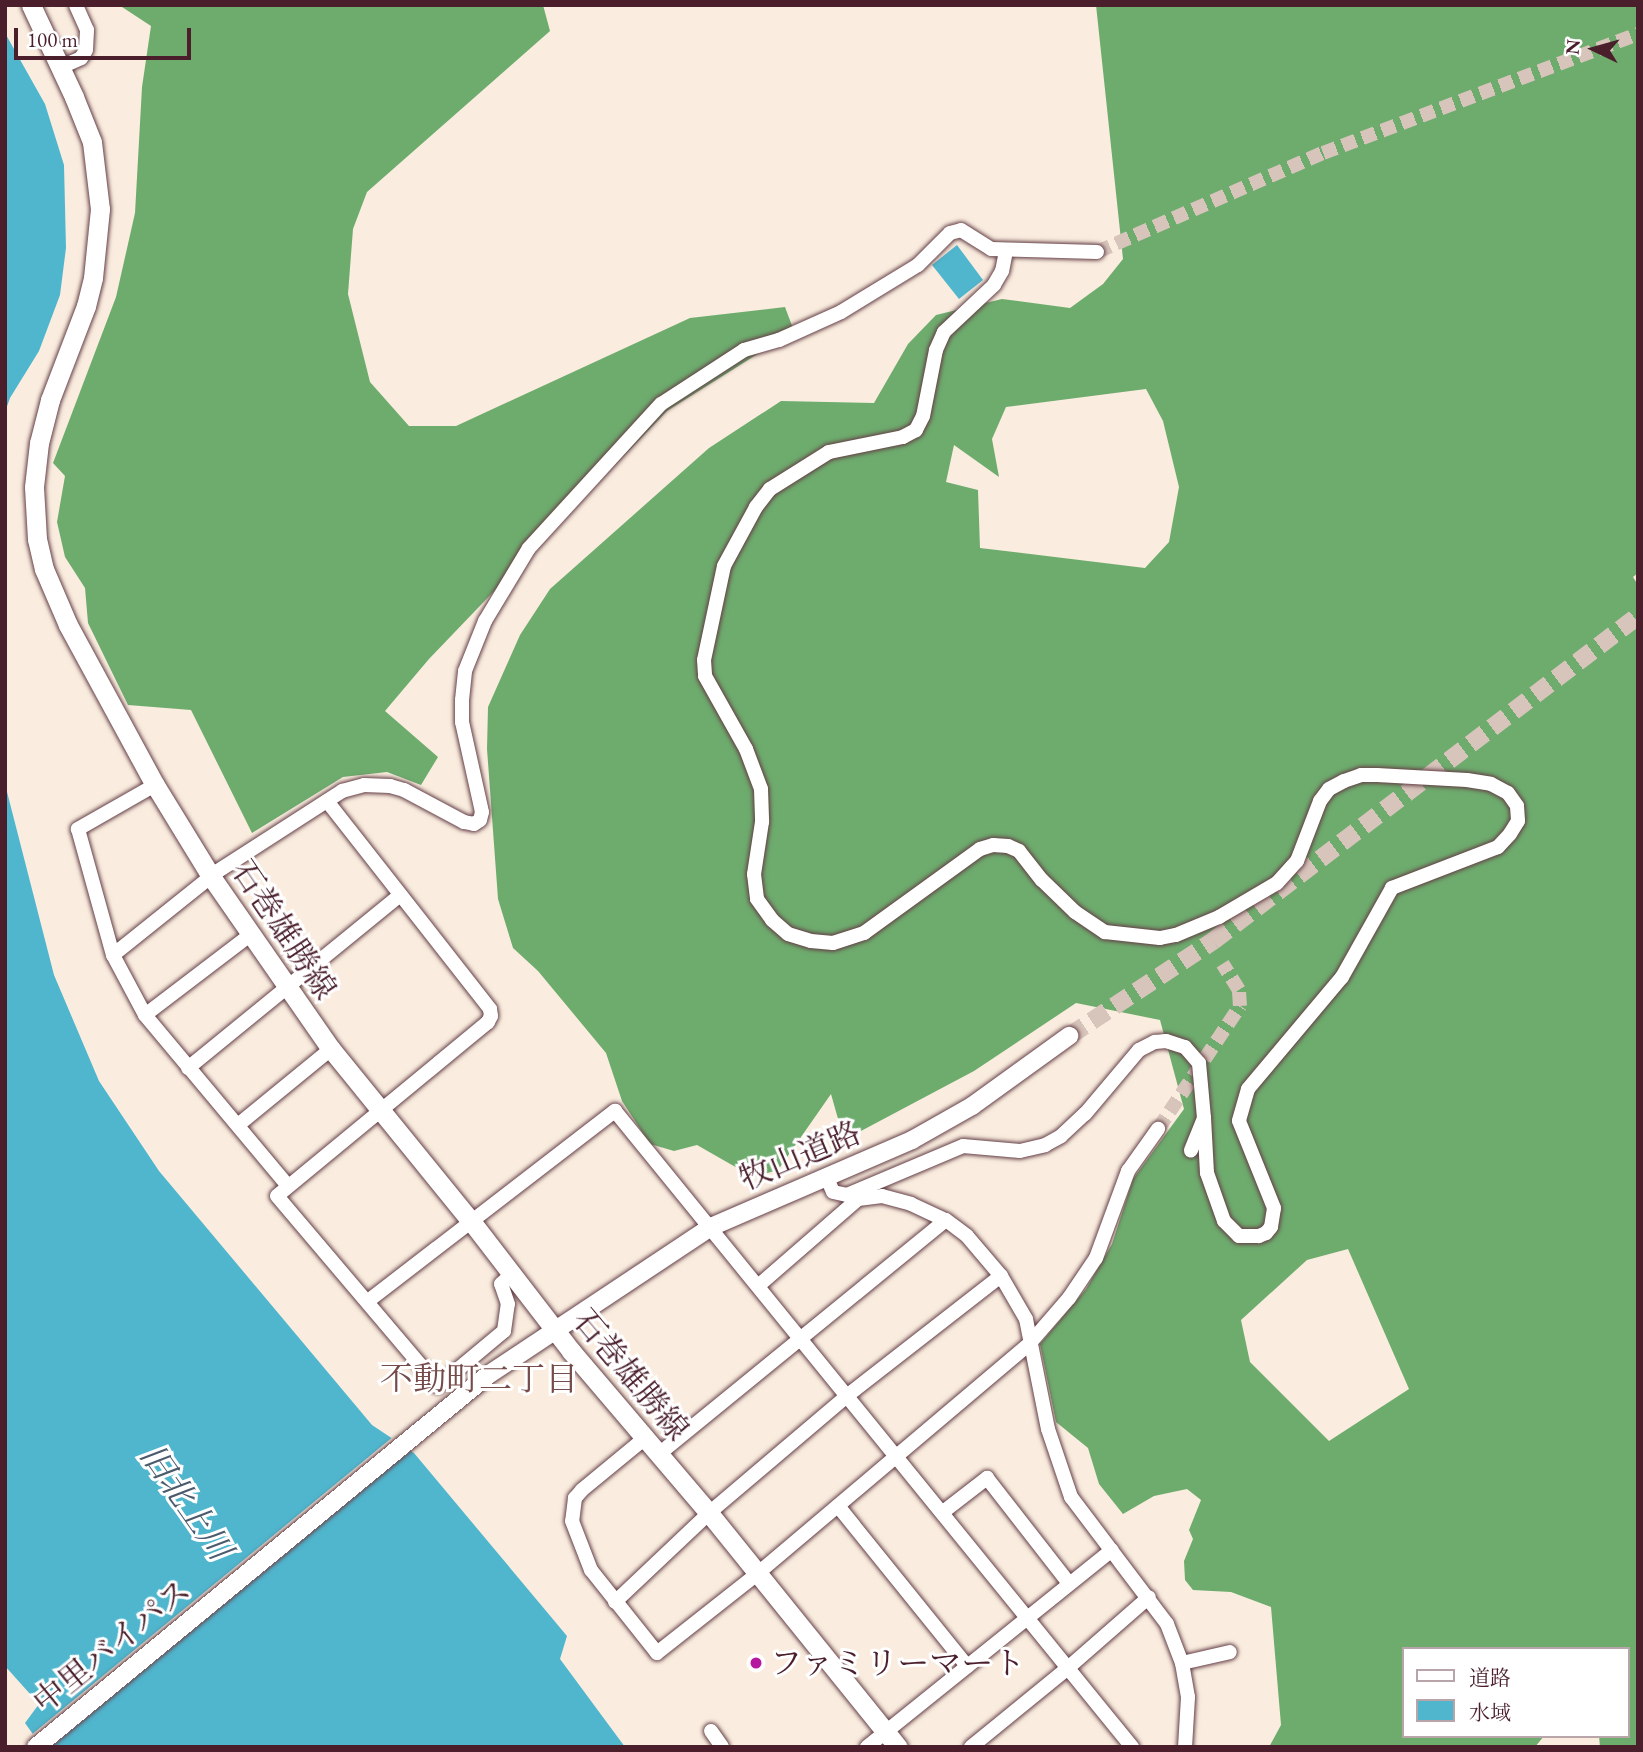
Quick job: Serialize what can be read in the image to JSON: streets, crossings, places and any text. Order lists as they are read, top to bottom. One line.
{"streets":{"main road":["石巻雄勝線"],"street":["牧山道路","中里バイパス"]},"crossings":[["石巻雄勝線","牧山道路"],["石巻雄勝線","中里バイパス"],["牧山道路","中里バイパス"]],"districts":["不動町二丁目"],"water":["旧北上川"],"places":["ファミリーマート"],"legend":["道路","水域"],"scale_bar":"100 m","north":"left"}
